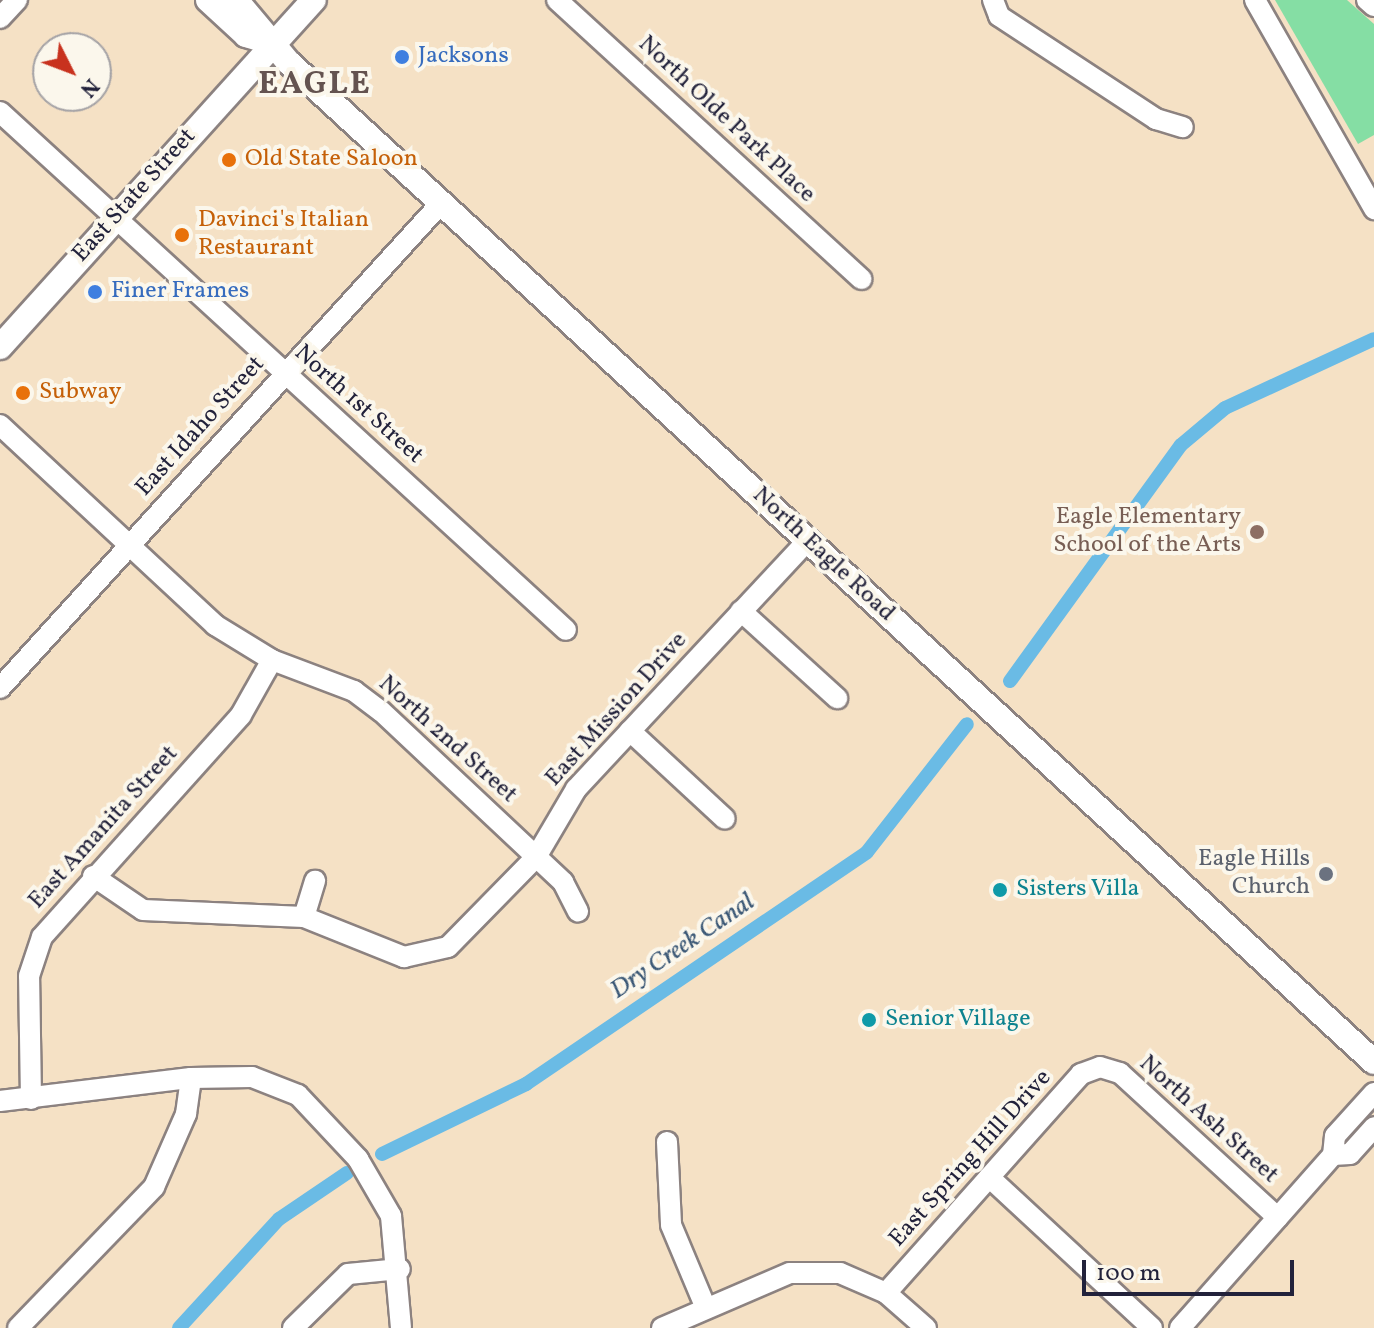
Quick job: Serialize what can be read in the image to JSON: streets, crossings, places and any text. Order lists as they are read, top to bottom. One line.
{"streets":{"main road":["East State Street","North Eagle Road"],"street":["North Olde Park Place","North 1st Street","East Idaho Street","East Mission Drive","North 2nd Street","East Amanita Street","North Ash Street","East Spring Hill Drive"]},"crossings":[["East State Street","North 1st Street"],["East State Street","North Eagle Road"],["North 1st Street","East Idaho Street"],["East Idaho Street","North Eagle Road"],["East Idaho Street","North 2nd Street"],["North Eagle Road","East Mission Drive"],["East Mission Drive","North 2nd Street"],["East Mission Drive","East Amanita Street"],["North 2nd Street","East Amanita Street"],["North Ash Street","East Spring Hill Drive"]],"districts":["EAGLE"],"water":["Dry Creek Canal"],"places":["Jacksons","Old State Saloon","Davinci's Italian Restaurant","Finer Frames","Subway","Eagle Elementary School of the Arts","Eagle Hills Church","Sisters Villa","Senior Village"],"scale_bar":"100 m","north":"bottom right"}
